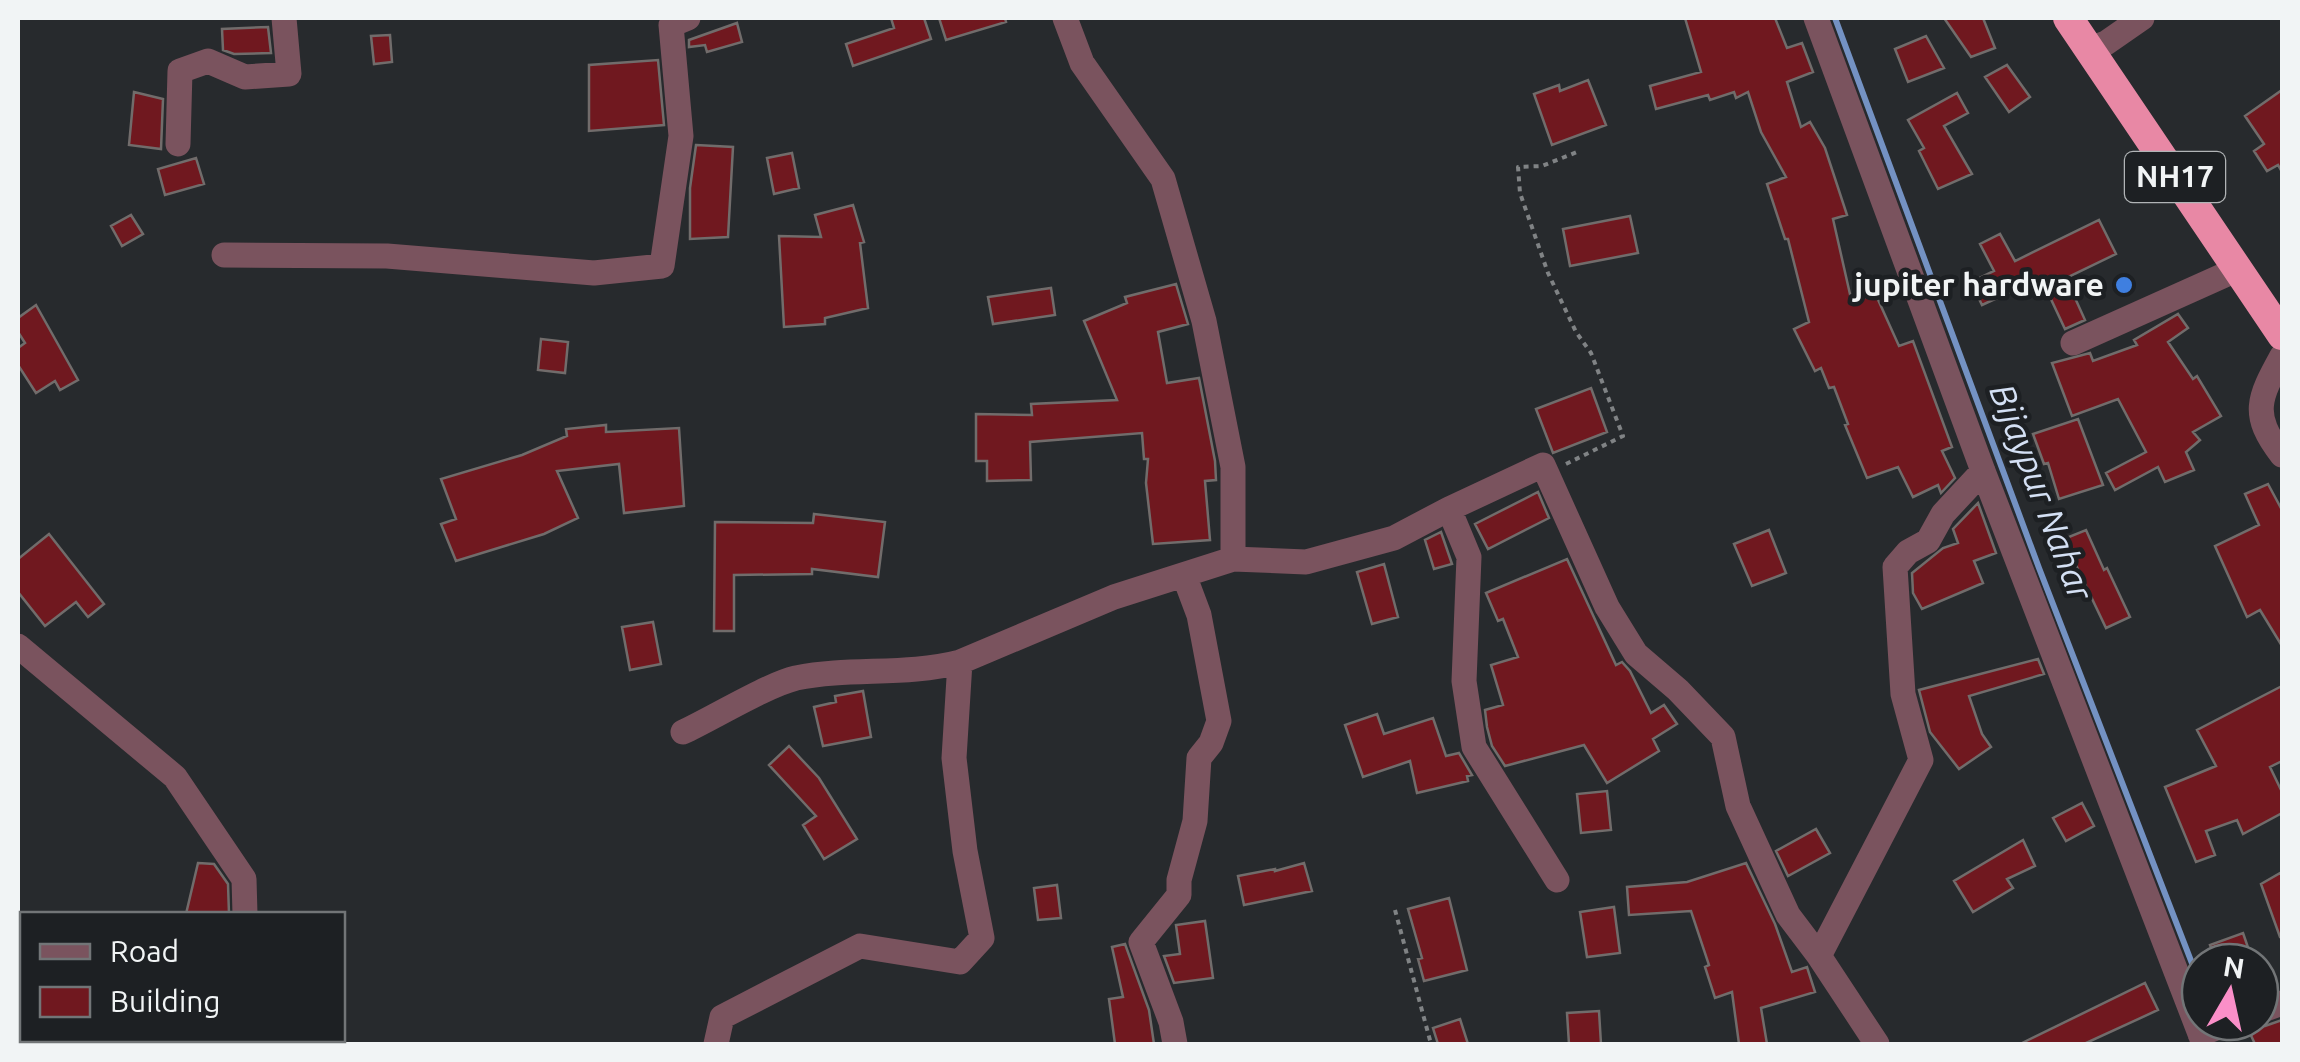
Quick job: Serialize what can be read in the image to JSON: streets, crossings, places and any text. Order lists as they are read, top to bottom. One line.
{"streets":{"highway":["NH17"]},"water":["Bijaypur Nahar"],"places":["jupiter hardware"],"legend":["Road","Building"],"north":"top"}
